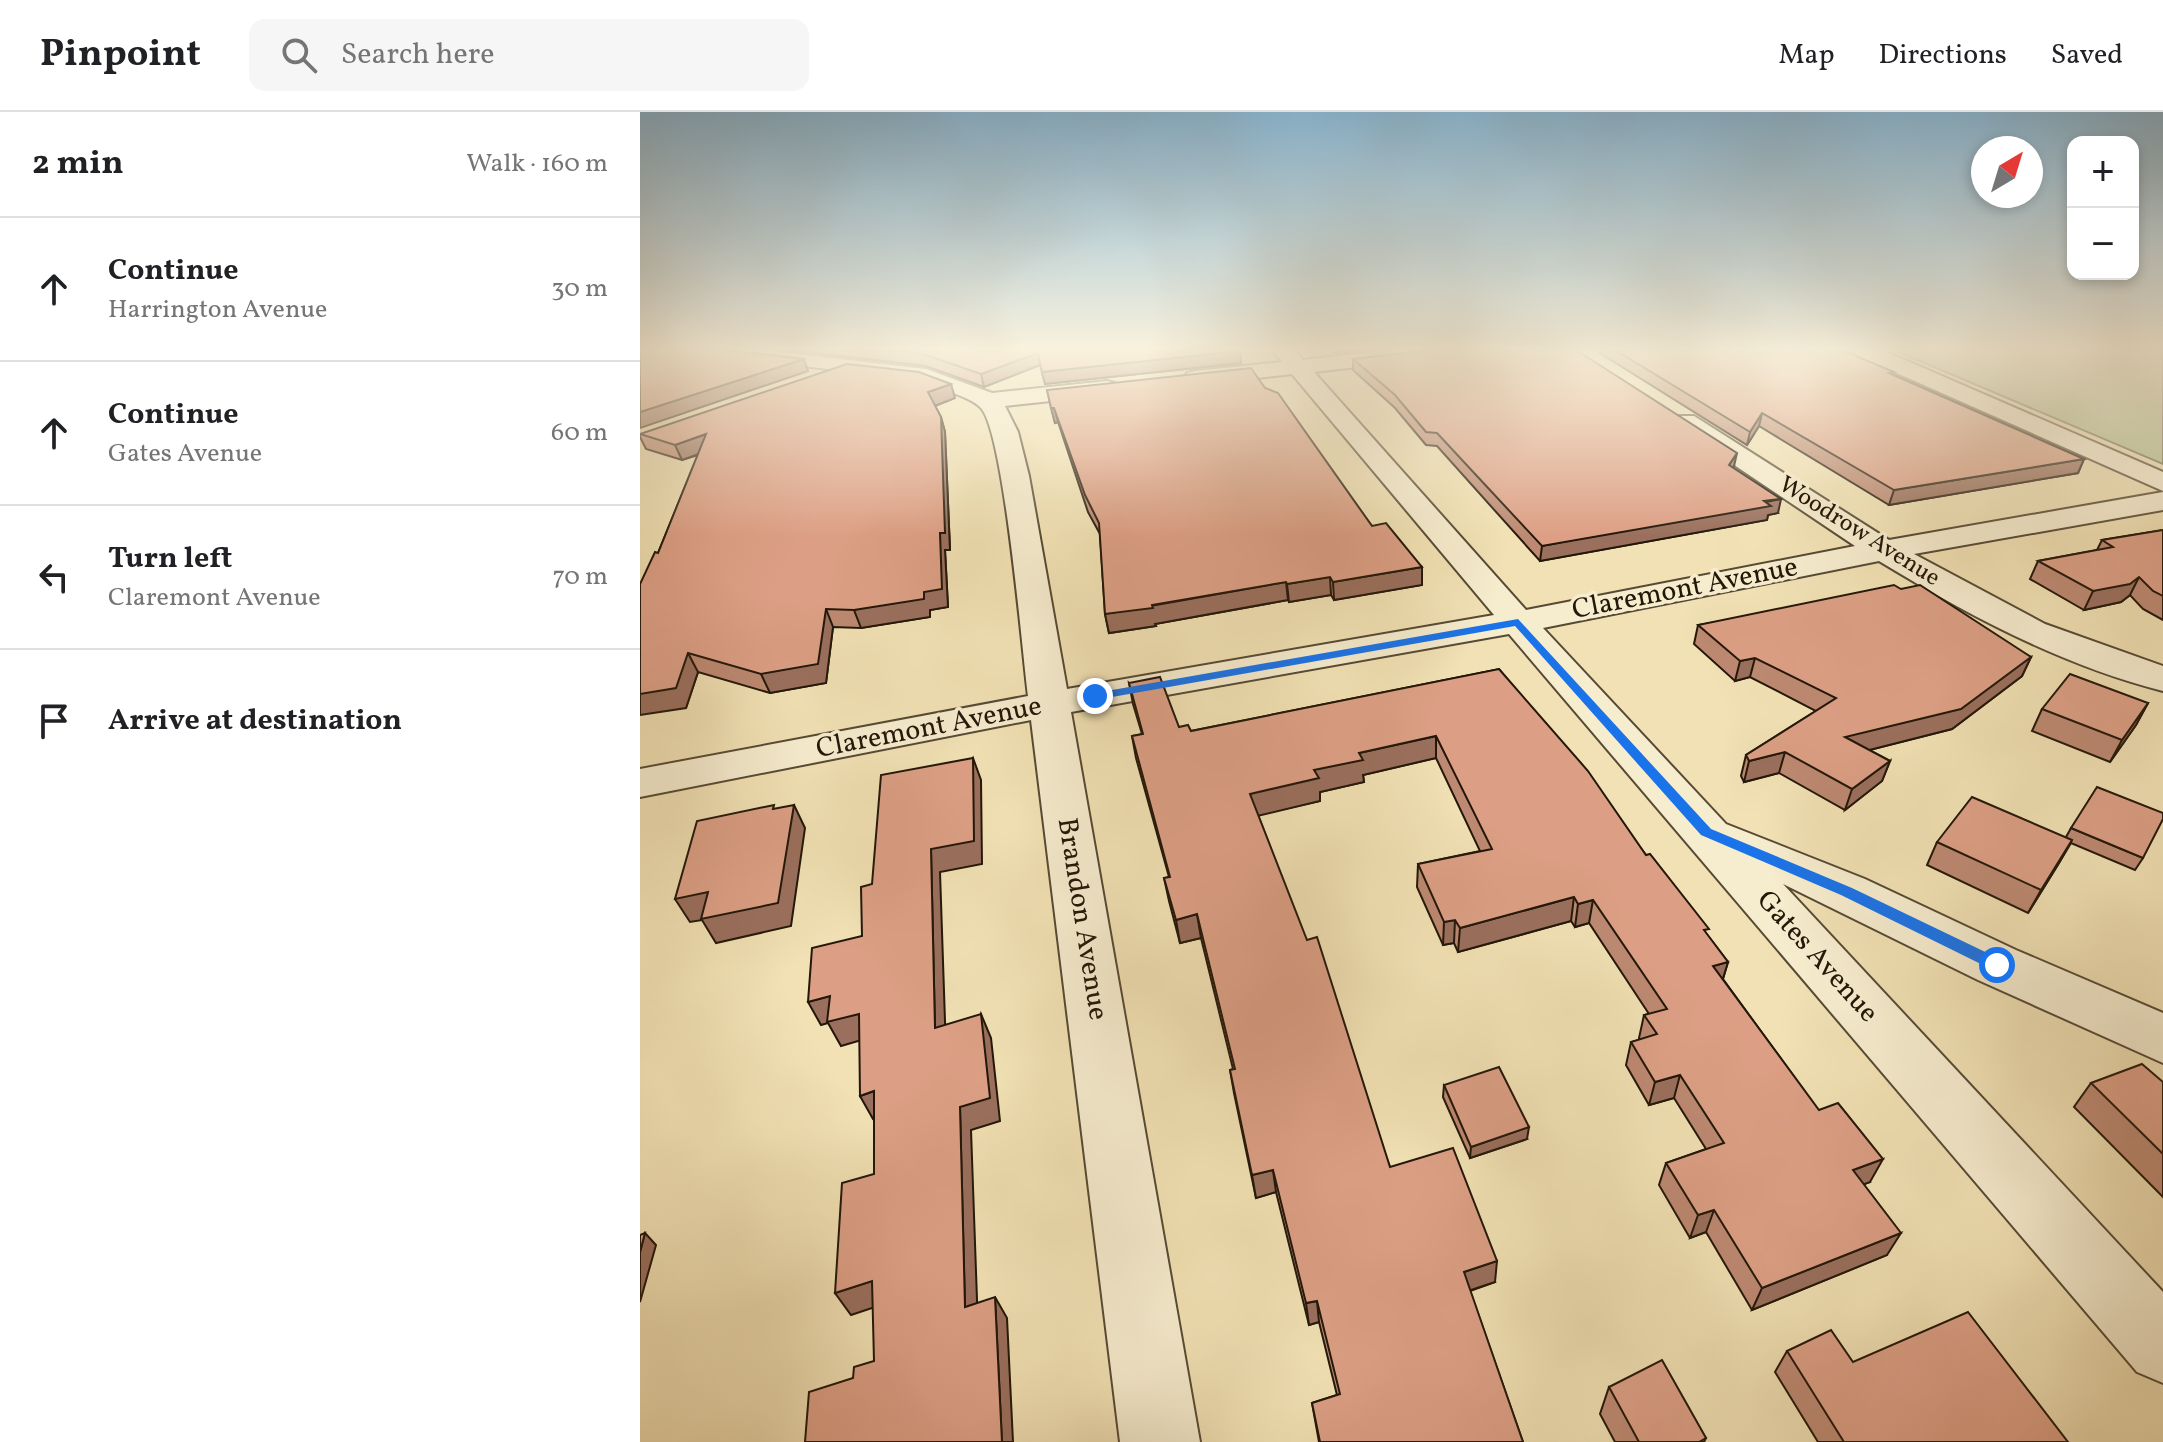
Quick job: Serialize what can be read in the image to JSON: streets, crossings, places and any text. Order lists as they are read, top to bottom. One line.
{"streets":{"street":["Woodrow Avenue","Claremont Avenue","Brandon Avenue","Gates Avenue"]},"crossings":[["Woodrow Avenue","Claremont Avenue"],["Claremont Avenue","Brandon Avenue"],["Claremont Avenue","Gates Avenue"]],"north":"top right","page":{"header":"Pinpoint","search":"Search here","nav":["Map","Directions","Saved"],"heading":["2 min","Walk · 160 m"],"map_buttons":["+","−"],"list":[["Continue","Harrington Avenue","30 m"],["Continue","Gates Avenue","60 m"],["Turn left","Claremont Avenue","70 m"],"Arrive at destination"]}}
